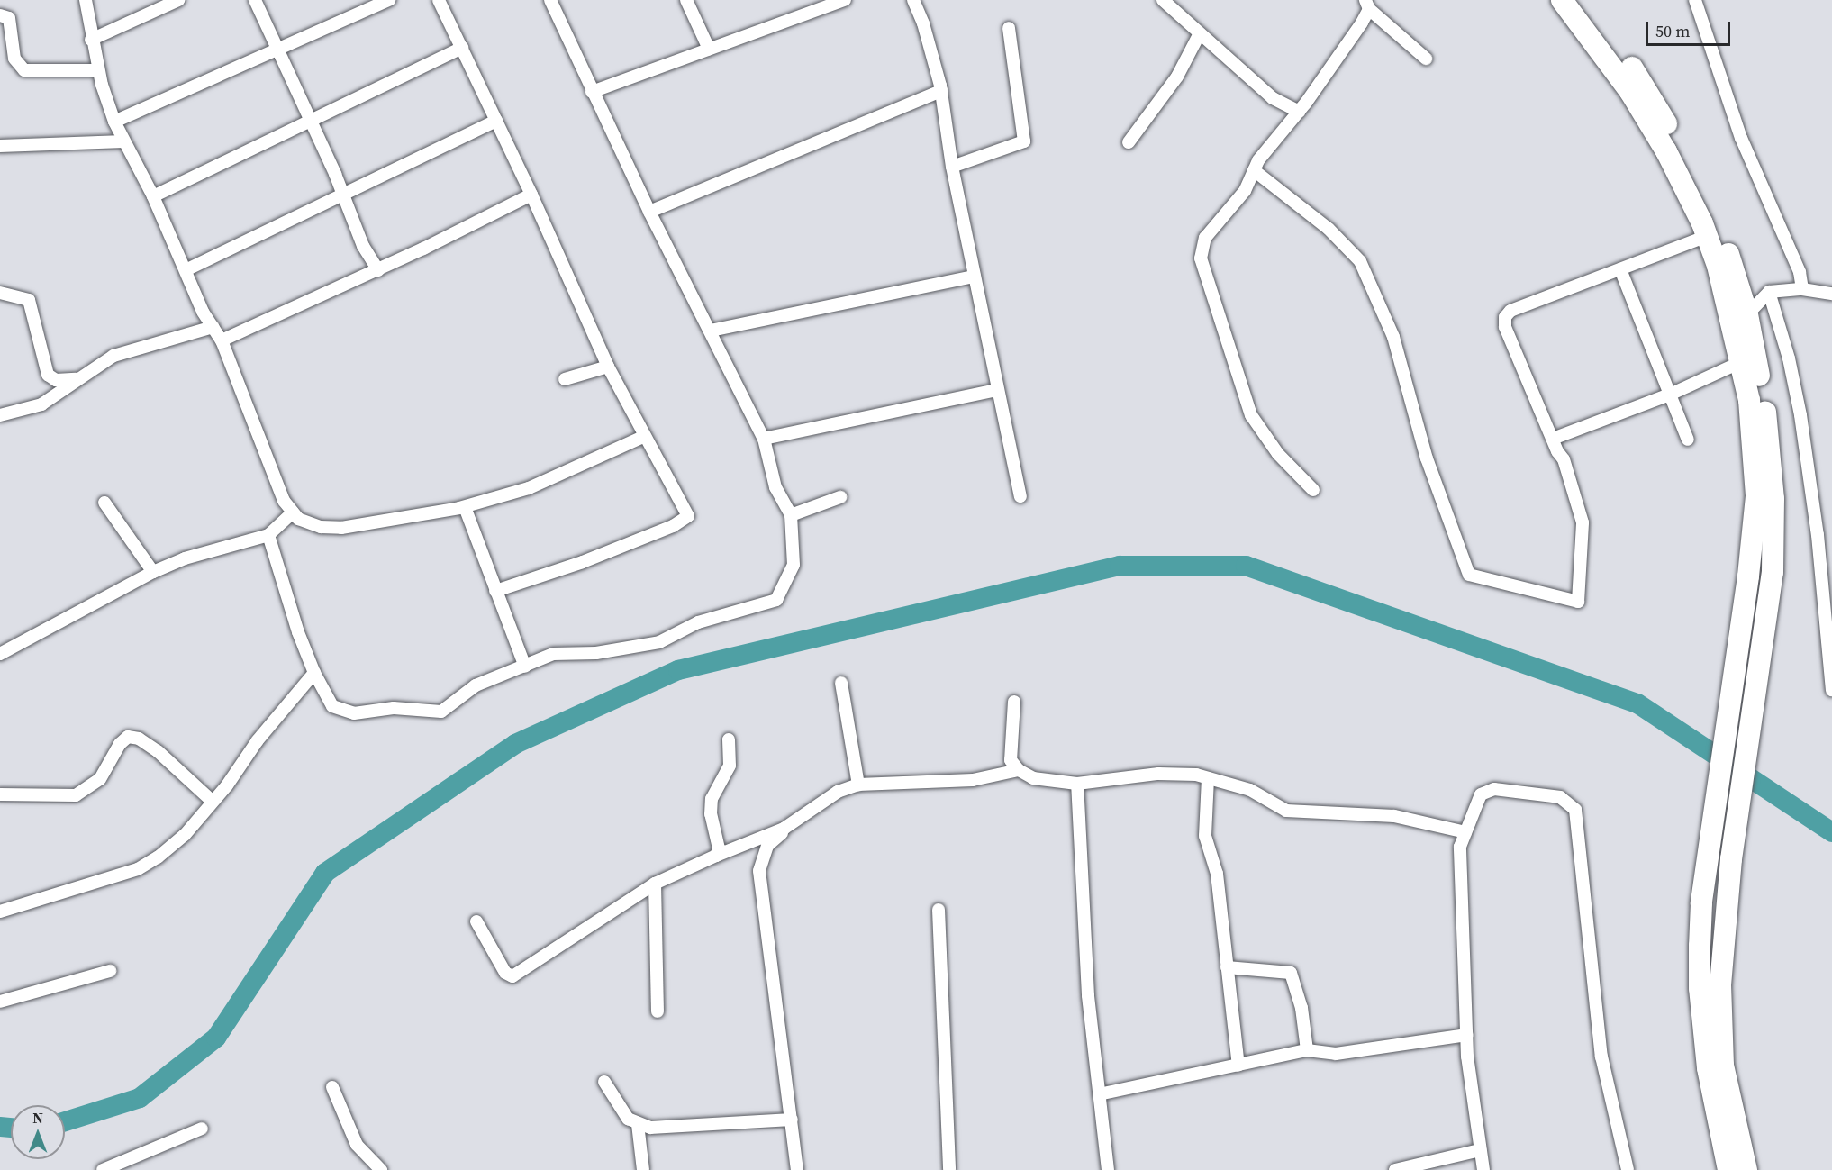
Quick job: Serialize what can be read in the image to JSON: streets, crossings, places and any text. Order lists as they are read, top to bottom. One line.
{"scale_bar":"50 m","north":"top"}
